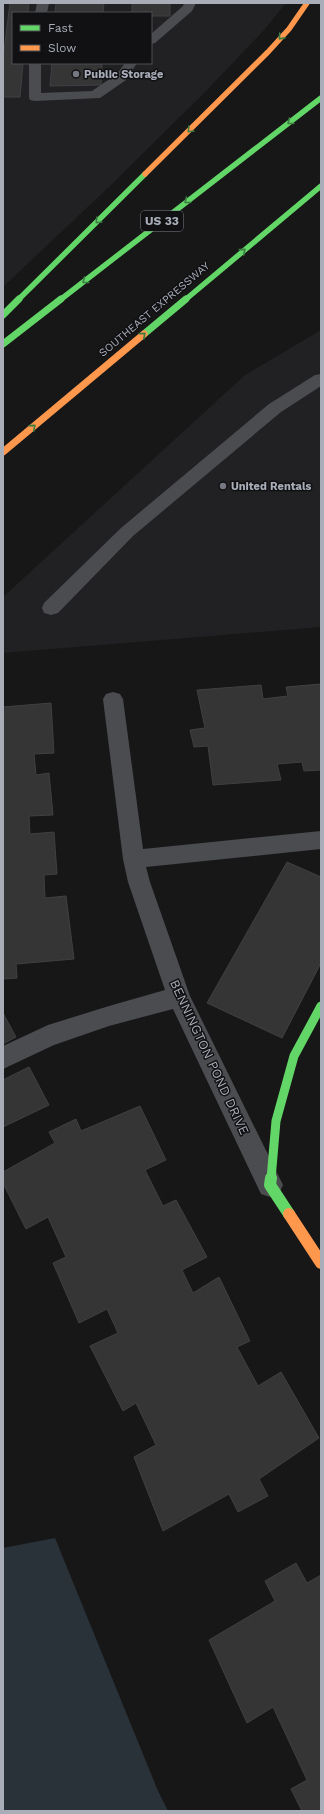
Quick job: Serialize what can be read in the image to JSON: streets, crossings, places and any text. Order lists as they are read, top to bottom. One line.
{"streets":{"main road":["US 33","SOUTHEAST EXPRESSWAY","BENNINGTON POND DRIVE"]},"places":["Public Storage","United Rentals"],"legend":["Fast","Slow"]}
